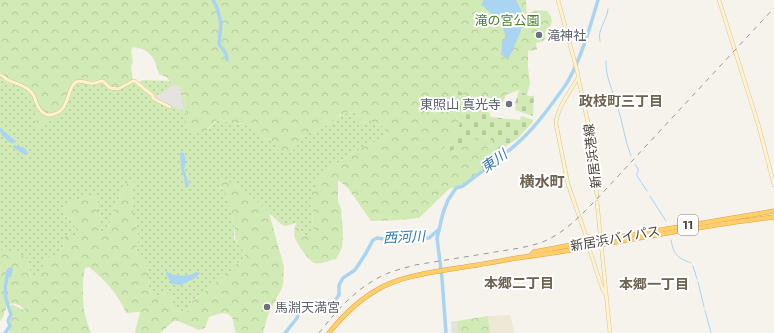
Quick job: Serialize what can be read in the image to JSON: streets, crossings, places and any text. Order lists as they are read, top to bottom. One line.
{"streets":{"highway":["11","新居浜バイパス"],"street":["新居浜港線"]},"crossings":[["新居浜港線","新居浜バイパス"]],"districts":["政枝町三丁目","横水町","本郷二丁目","本郷一丁目"],"water":["東川","西河川"],"parks":["滝の宮公園"],"places":["滝神社","東照山 真光寺","馬淵天満宮"]}
